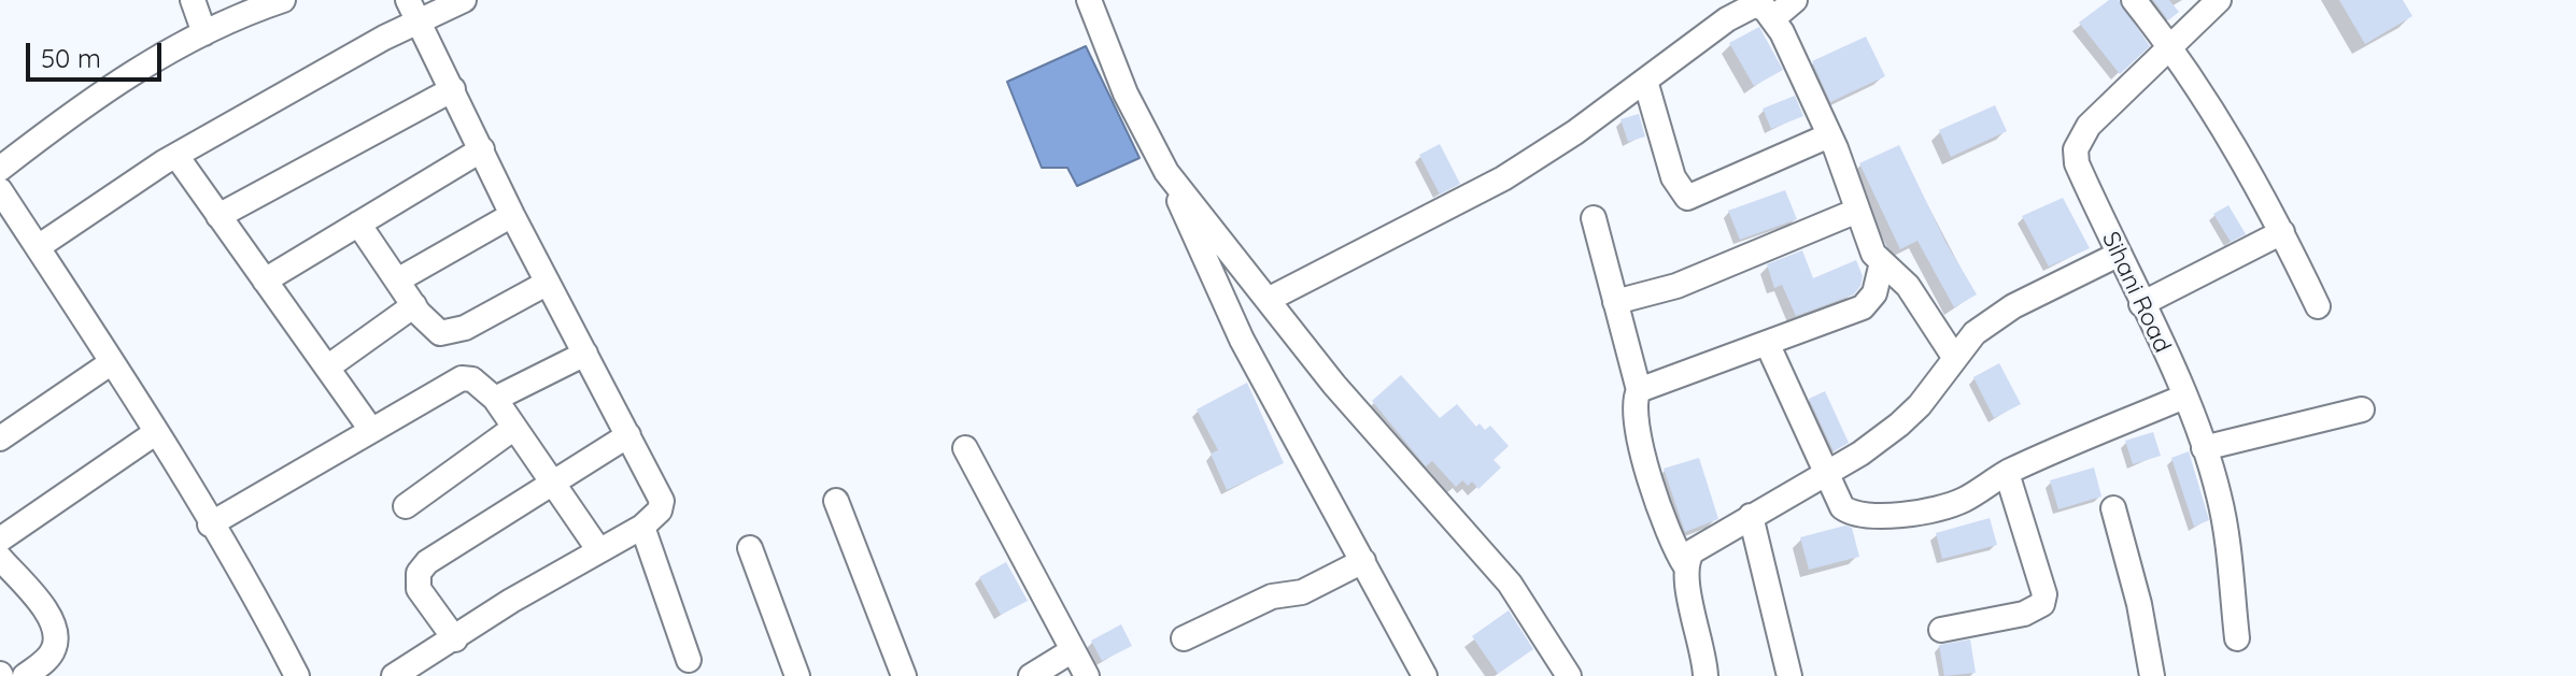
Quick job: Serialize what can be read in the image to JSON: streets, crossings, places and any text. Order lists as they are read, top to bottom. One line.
{"streets":{"street":["Sihani Road"]},"scale_bar":"50 m"}
